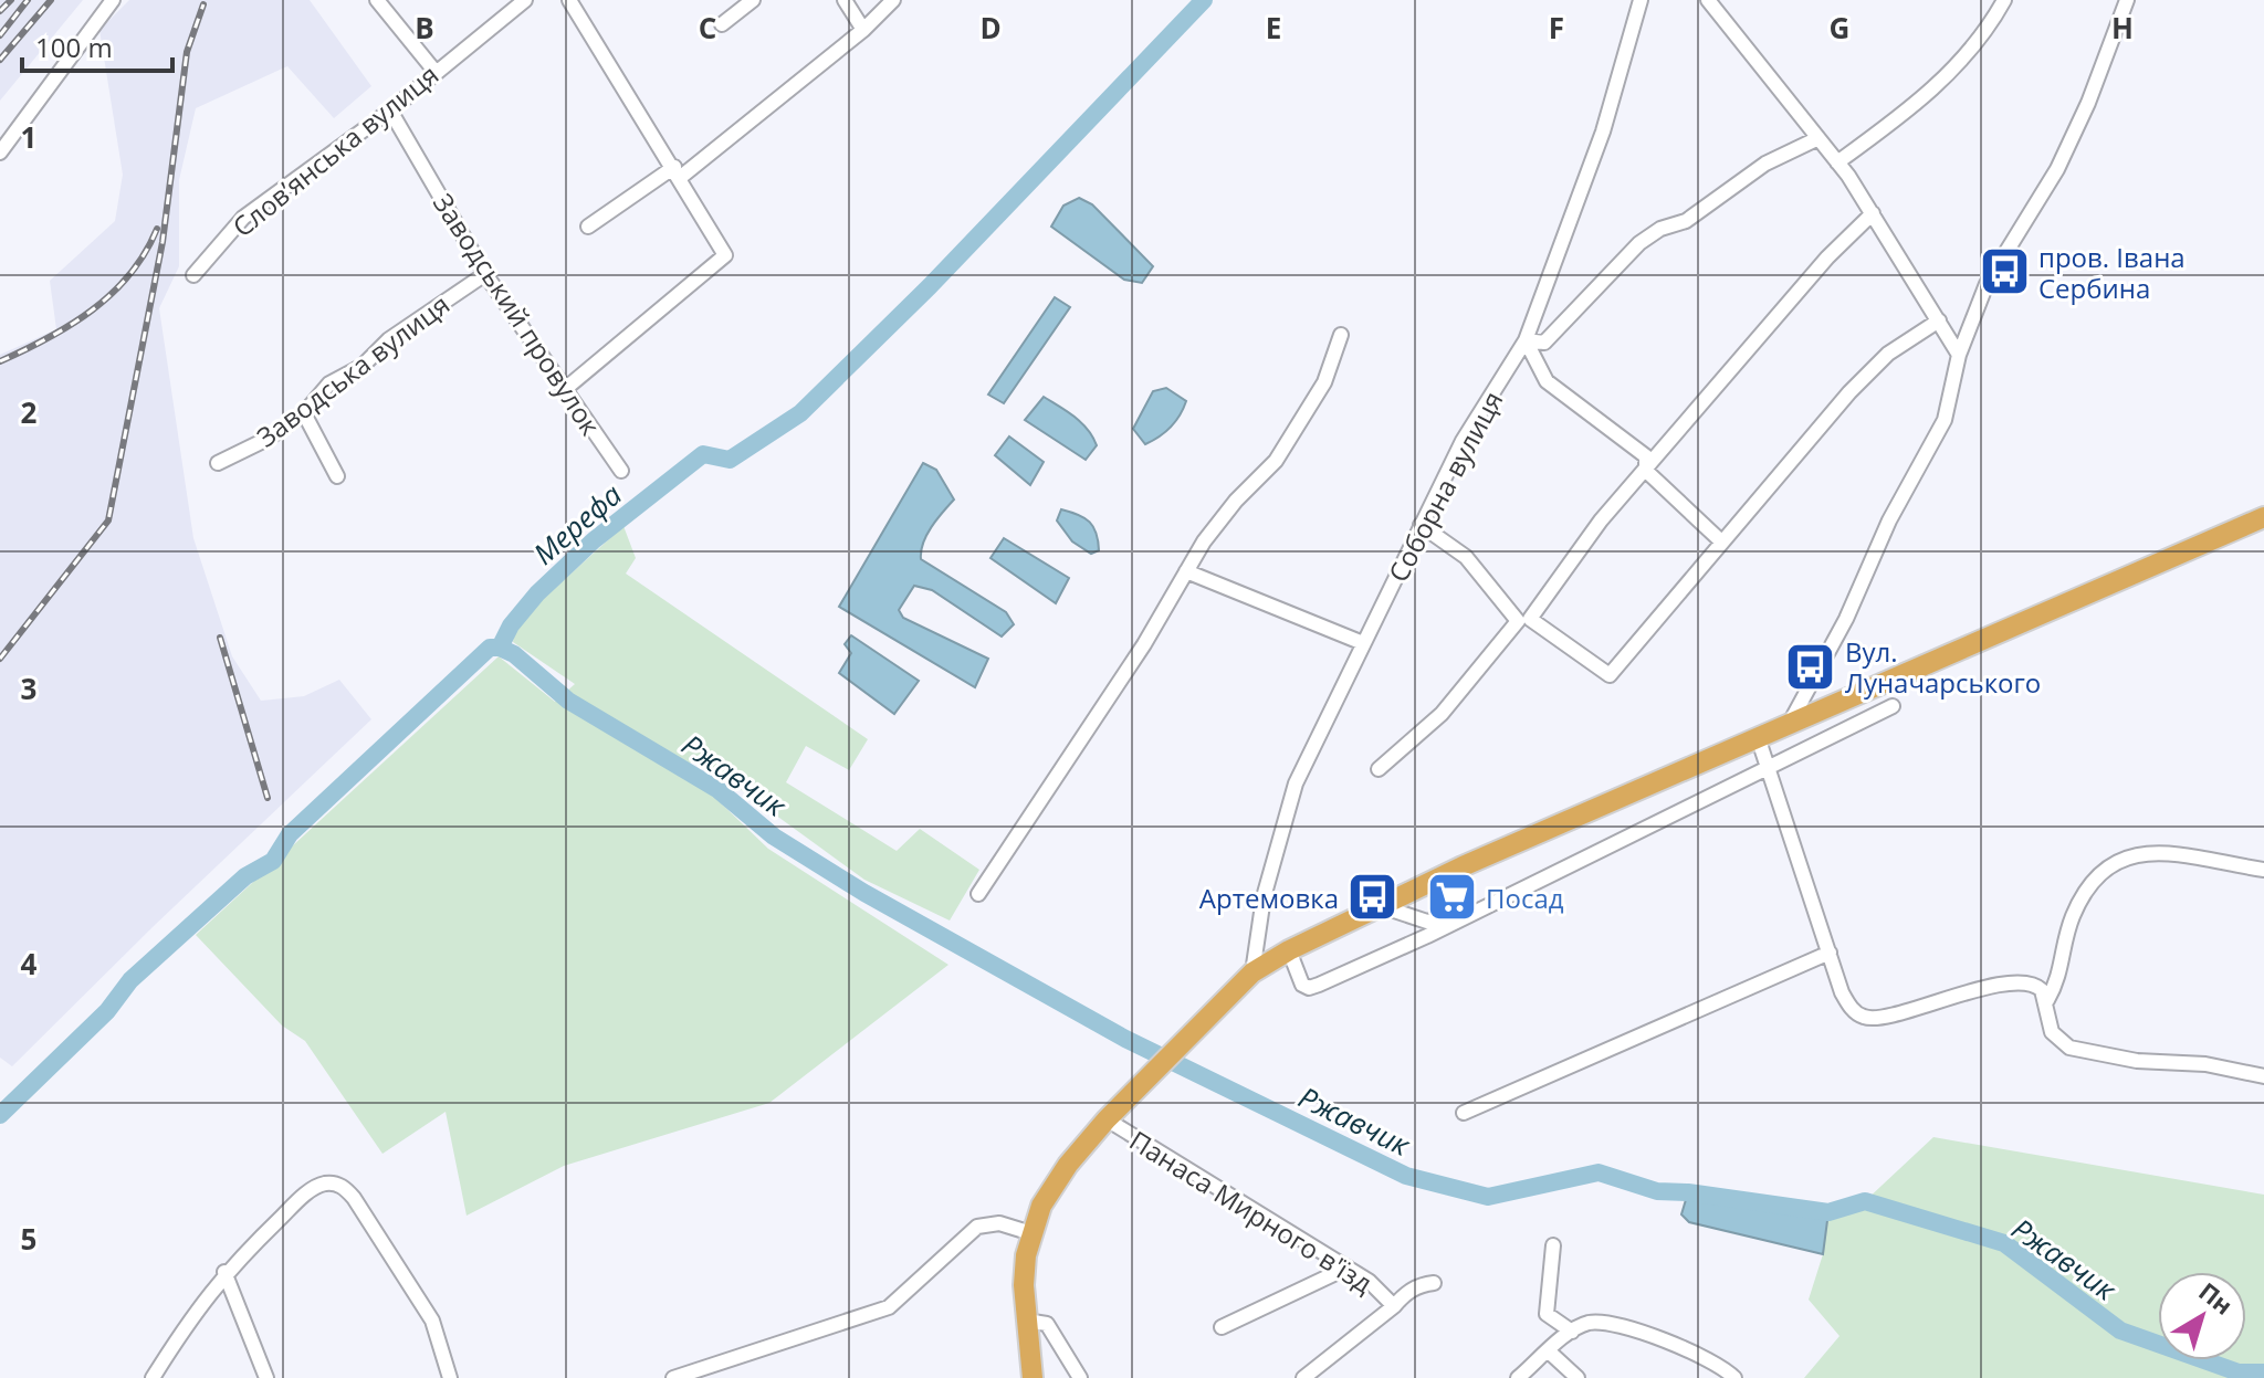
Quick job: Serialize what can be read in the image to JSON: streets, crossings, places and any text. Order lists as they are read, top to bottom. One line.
{"streets":{"street":["Слов’янська вулиця","Заводський провулок","Заводська вулиця","Соборна вулиця","Панаса Мирного в'їзд"]},"crossings":[["Слов’янська вулиця","Заводський провулок"],["Заводський провулок","Заводська вулиця"]],"water":["Мерефа","Ржавчик"],"places":{"bus stop":["пров. Івана Сербина","Вул. Луначарського","Артемовка"],"supermarket":["Посад"]},"scale_bar":"100 m","north":"top right","grid":{"columns":["B","C","D","E","F","G","H"],"rows":["1","2","3","4","5"]}}
